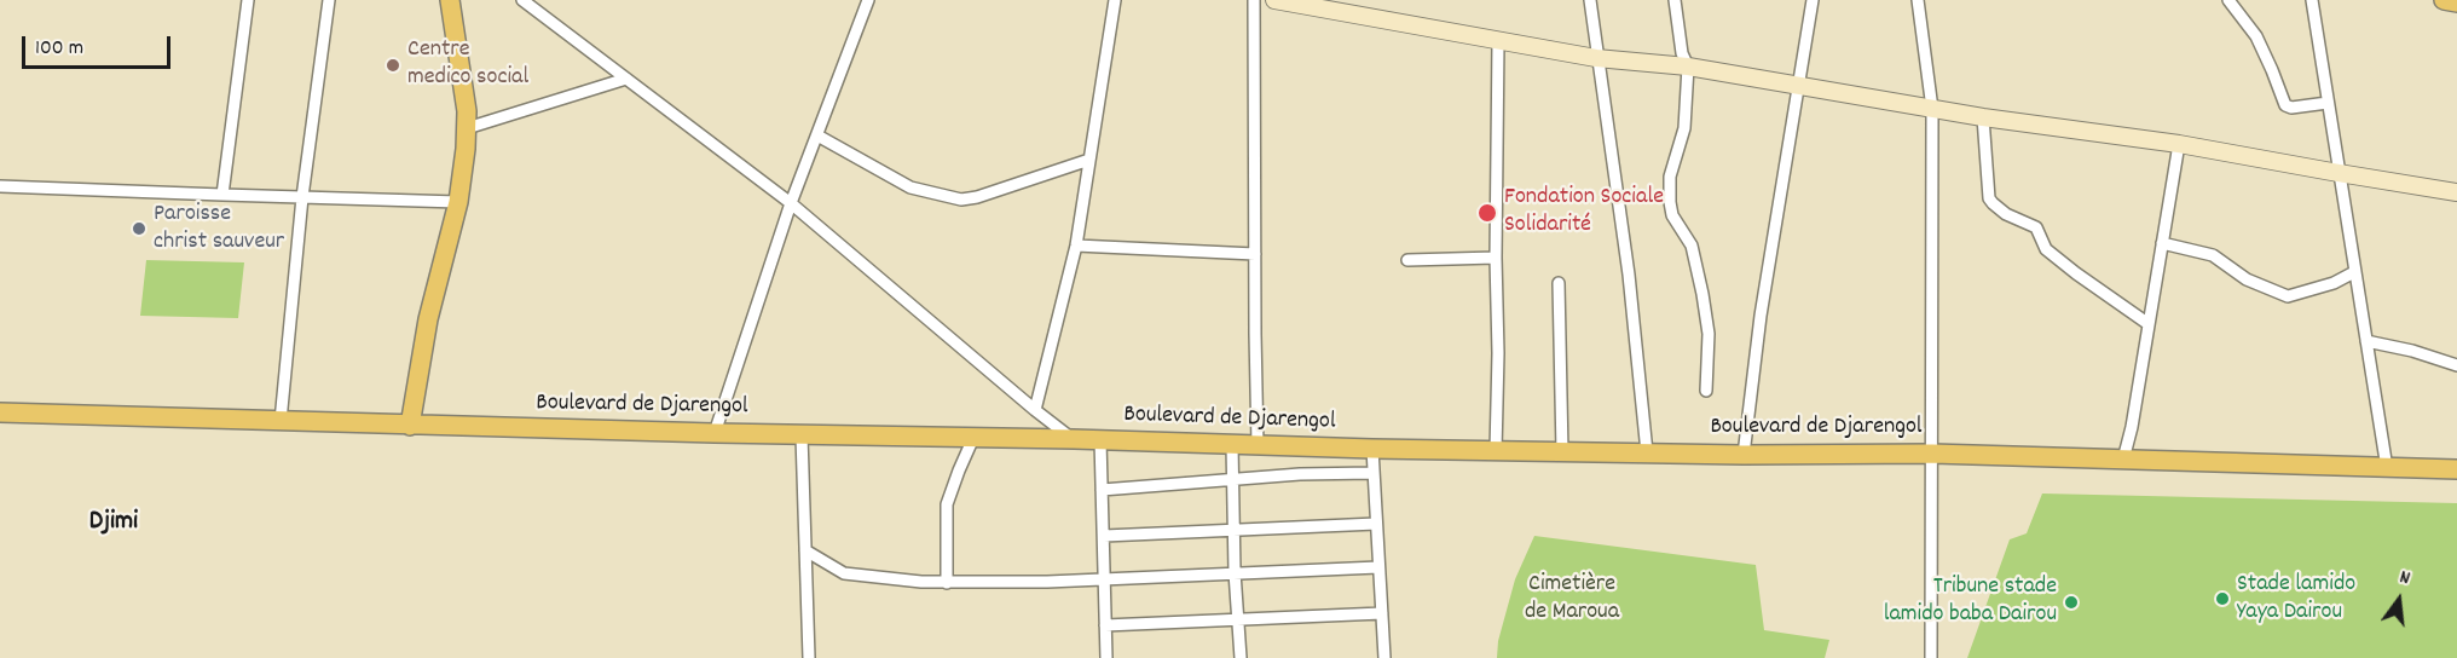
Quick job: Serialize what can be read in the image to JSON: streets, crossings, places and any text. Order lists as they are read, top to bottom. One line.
{"streets":{"main road":["Boulevard de Djarengol"]},"districts":["Djimi"],"parks":["Cimetière de Maroua"],"places":["Centre medico social","Fondation Sociale Solidarité","Paroisse christ sauveur","Stade lamido Yaya Dairou","Tribune stade lamido baba Dairou"],"scale_bar":"100 m","north":"top"}
